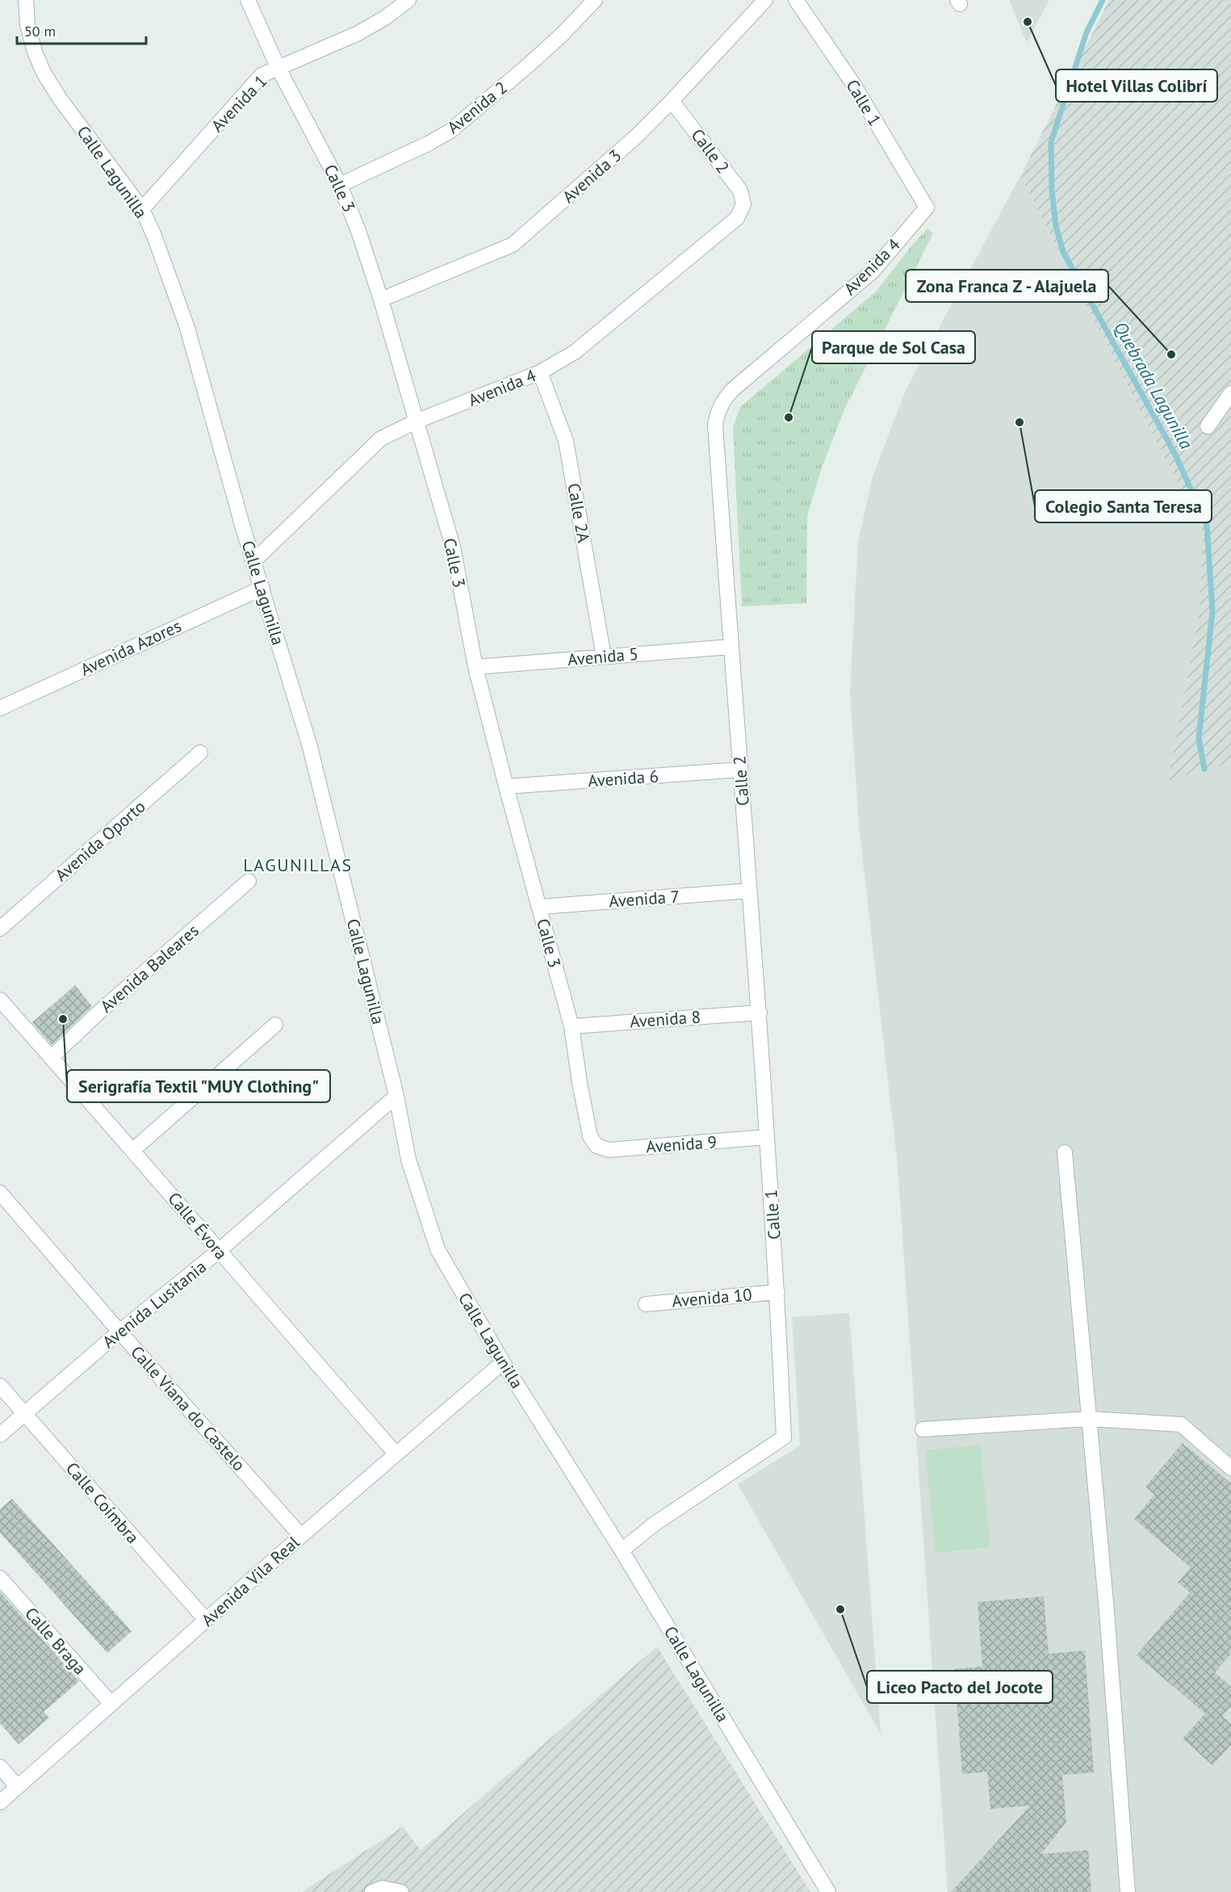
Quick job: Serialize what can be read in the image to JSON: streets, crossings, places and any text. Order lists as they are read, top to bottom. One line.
{"streets":{"street":["Calle 1","Avenida 1","Avenida 2","Calle 2","Calle Lagunilla","Avenida 3","Calle 3","Avenida 4","Calle 2A","Avenida Azores","Avenida 5","Avenida 6","Avenida Oporto","Avenida 7","Avenida Baleares","Avenida 8","Avenida 9","Calle Évora","Avenida 10","Avenida Lusitania","Calle Viana do Castelo","Calle Coímbra","Avenida Vila Real","Calle Braga"]},"crossings":[["Calle 1","Calle 2"],["Calle 1","Calle Lagunilla"],["Calle 1","Avenida 4"],["Calle 1","Avenida 9"],["Calle 1","Avenida 10"],["Avenida 1","Calle Lagunilla"],["Avenida 1","Calle 3"],["Avenida 2","Calle 3"],["Calle 2","Avenida 3"],["Calle 2","Avenida 4"],["Calle 2","Avenida 5"],["Calle 2","Avenida 6"],["Calle 2","Avenida 7"],["Calle 2","Avenida 8"],["Calle 2","Avenida 9"],["Calle Lagunilla","Avenida 4"],["Calle Lagunilla","Avenida Azores"],["Calle Lagunilla","Avenida Lusitania"],["Calle Lagunilla","Avenida Vila Real"],["Avenida 3","Calle 3"],["Calle 3","Avenida 4"],["Calle 3","Avenida 5"],["Calle 3","Avenida 6"],["Calle 3","Avenida 7"],["Calle 3","Avenida 8"],["Calle 3","Avenida 9"],["Avenida 4","Calle 2A"],["Calle 2A","Avenida 5"],["Avenida Baleares","Calle Évora"],["Calle Évora","Avenida Lusitania"],["Calle Évora","Avenida Vila Real"],["Avenida Lusitania","Calle Viana do Castelo"],["Avenida Lusitania","Calle Coímbra"],["Calle Viana do Castelo","Avenida Vila Real"],["Calle Coímbra","Avenida Vila Real"],["Avenida Vila Real","Calle Braga"]],"districts":["LAGUNILLAS"],"water":["Quebrada Lagunilla"],"places":["Hotel Villas Colibrí","Zona Franca Z - Alajuela","Parque de Sol Casa","Colegio Santa Teresa","Serigrafía Textil \"MUY Clothing\"","Liceo Pacto del Jocote"],"scale_bar":"50 m"}
